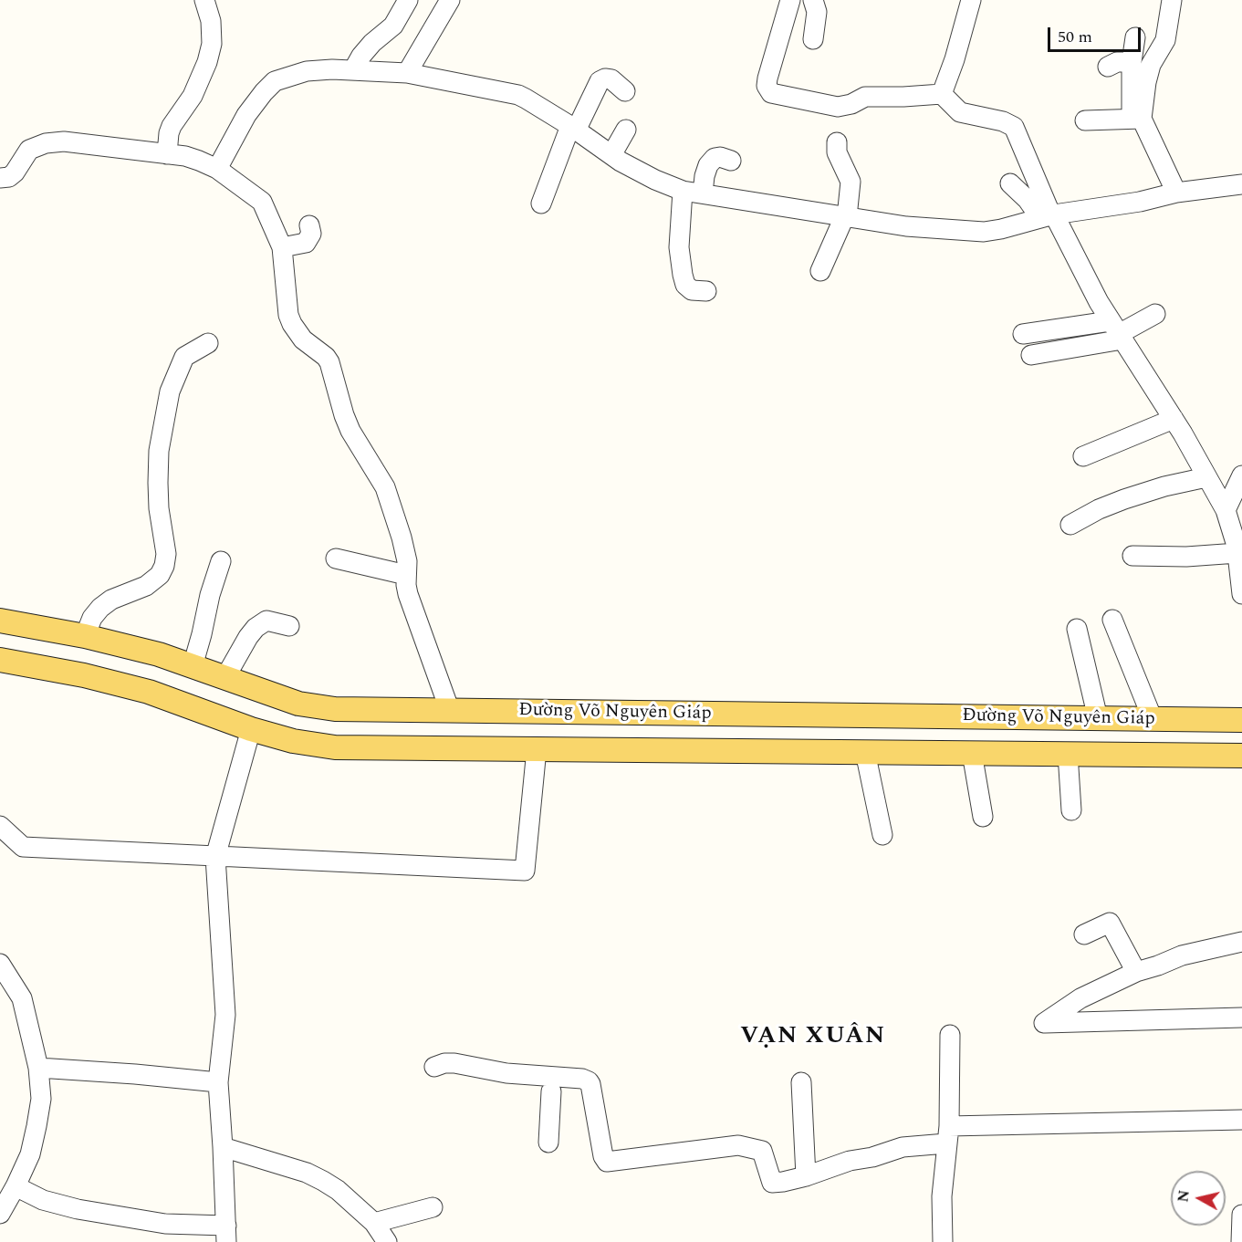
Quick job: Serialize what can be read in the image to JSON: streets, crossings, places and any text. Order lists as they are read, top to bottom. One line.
{"streets":{"main road":["Đường Võ Nguyên Giáp"]},"districts":["VẠN XUÂN"],"scale_bar":"50 m","north":"left"}
